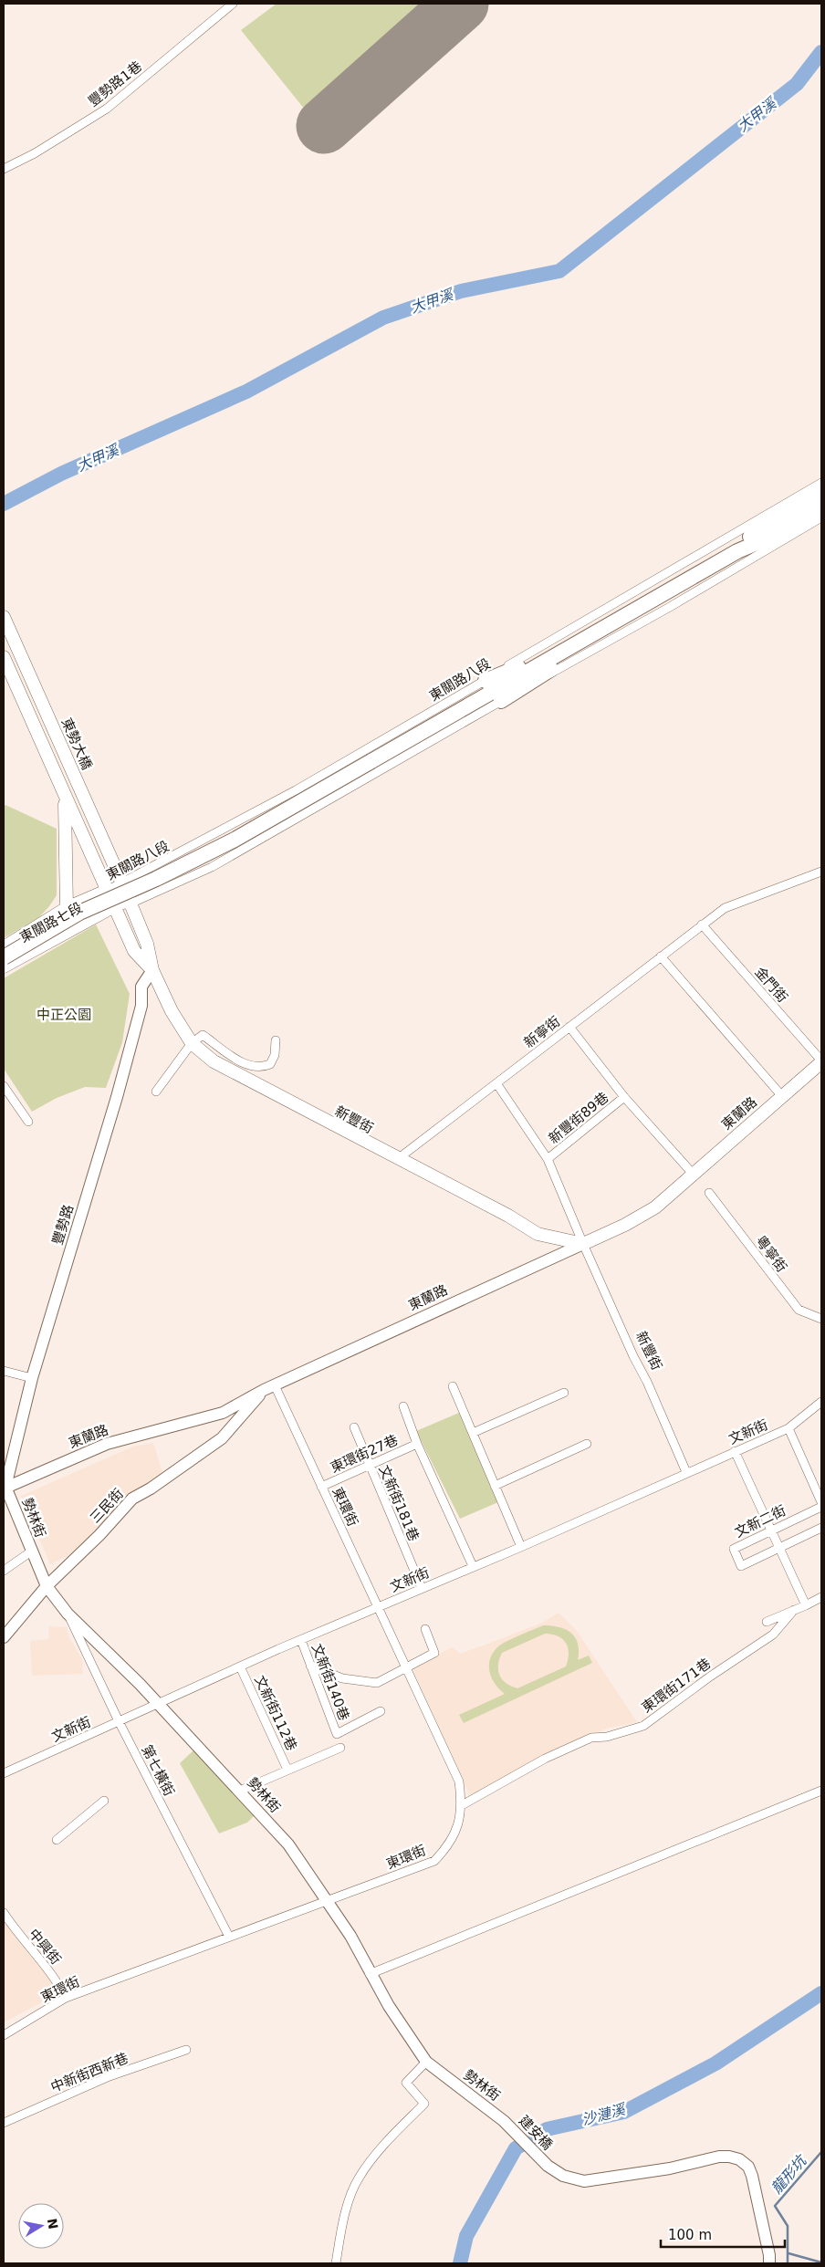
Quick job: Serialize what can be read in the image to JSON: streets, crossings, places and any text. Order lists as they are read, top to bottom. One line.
{"streets":{"main road":["東勢大橋","東關路七段","東蘭路","新豐街"],"street":["豐勢路1巷","東關路八段","金門街","新寧街","新豐街89巷","豐勢路","粵寧街","文新街","東環街27巷","文新街181巷","三民街","東環街","勢林街","文新二街","文新街140巷","東環街171巷","文新街112巷","第七橫街","中興街","中新街西新巷","建安橋"]},"crossings":[["東關路八段","東勢大橋"],["東關路八段","東關路七段"],["金門街","新寧街"],["金門街","東蘭路"],["新寧街","新豐街"],["東蘭路","新豐街"],["東蘭路","豐勢路"],["東蘭路","三民街"],["東蘭路","東環街"],["東蘭路","勢林街"],["新豐街89巷","新豐街"],["新豐街","豐勢路"],["新豐街","文新街"],["豐勢路","勢林街"],["文新街","文新街181巷"],["文新街","東環街"],["文新街","勢林街"],["文新街","文新街140巷"],["文新街","文新街112巷"],["文新街","第七橫街"],["東環街27巷","文新街181巷"],["東環街27巷","東環街"],["三民街","勢林街"],["東環街","勢林街"],["東環街","東環街171巷"],["東環街","第七橫街"],["東環街","中興街"],["勢林街","第七橫街"],["勢林街","建安橋"]],"water":["大甲溪","沙漣溪","龍形坑"],"parks":["中正公園"],"scale_bar":"100 m","north":"right"}
